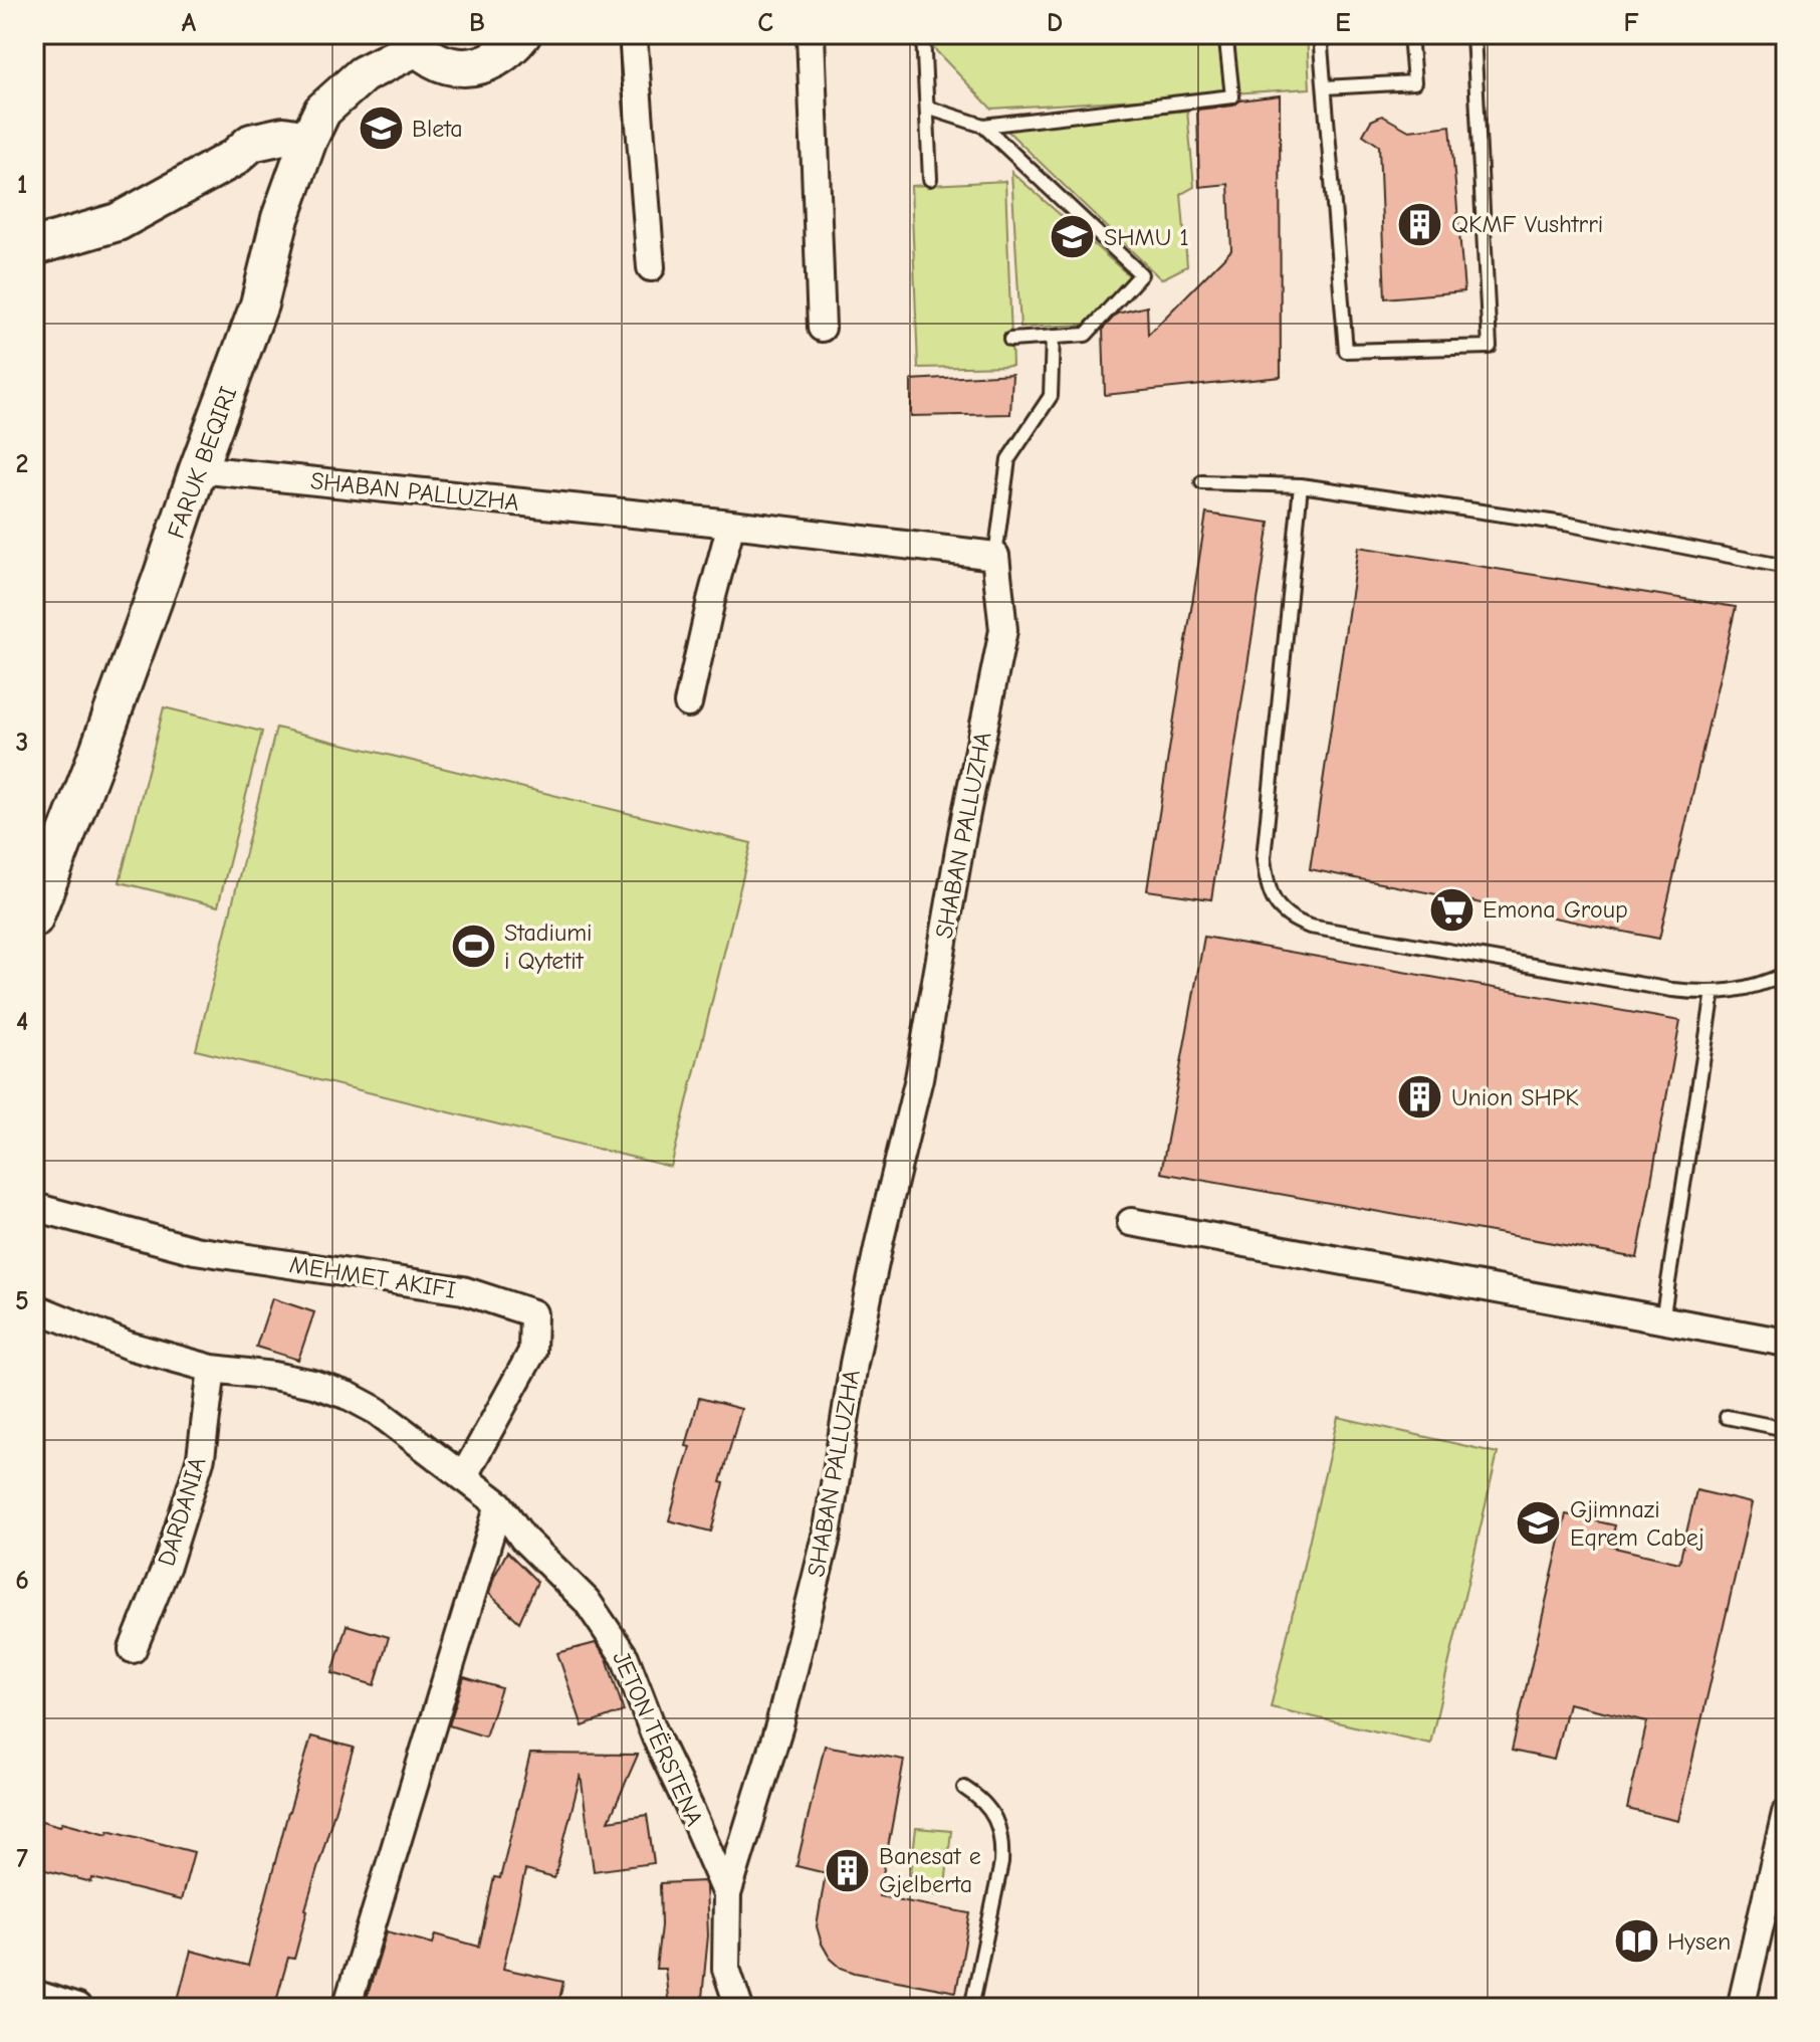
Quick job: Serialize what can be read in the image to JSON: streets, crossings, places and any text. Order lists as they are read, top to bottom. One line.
{"streets":{"street":["FARUK BEQIRI","SHABAN PALLUZHA","MEHMET AKIFI","DARDANIA","JETON TËRSTENA"]},"crossings":[["FARUK BEQIRI","SHABAN PALLUZHA"],["SHABAN PALLUZHA","JETON TËRSTENA"],["MEHMET AKIFI","JETON TËRSTENA"],["DARDANIA","JETON TËRSTENA"]],"places":{"school or university":["Bleta","SHMU 1","Gjimnazi Eqrem Cabej"],"building":["QKMF Vushtrri","Union SHPK","Banesat e Gjelberta"],"supermarket":["Emona Group"],"sports":["Stadiumi i Qytetit"],"library":["Hysen"]},"grid":{"columns":["A","B","C","D","E","F"],"rows":["1","2","3","4","5","6","7"]}}
